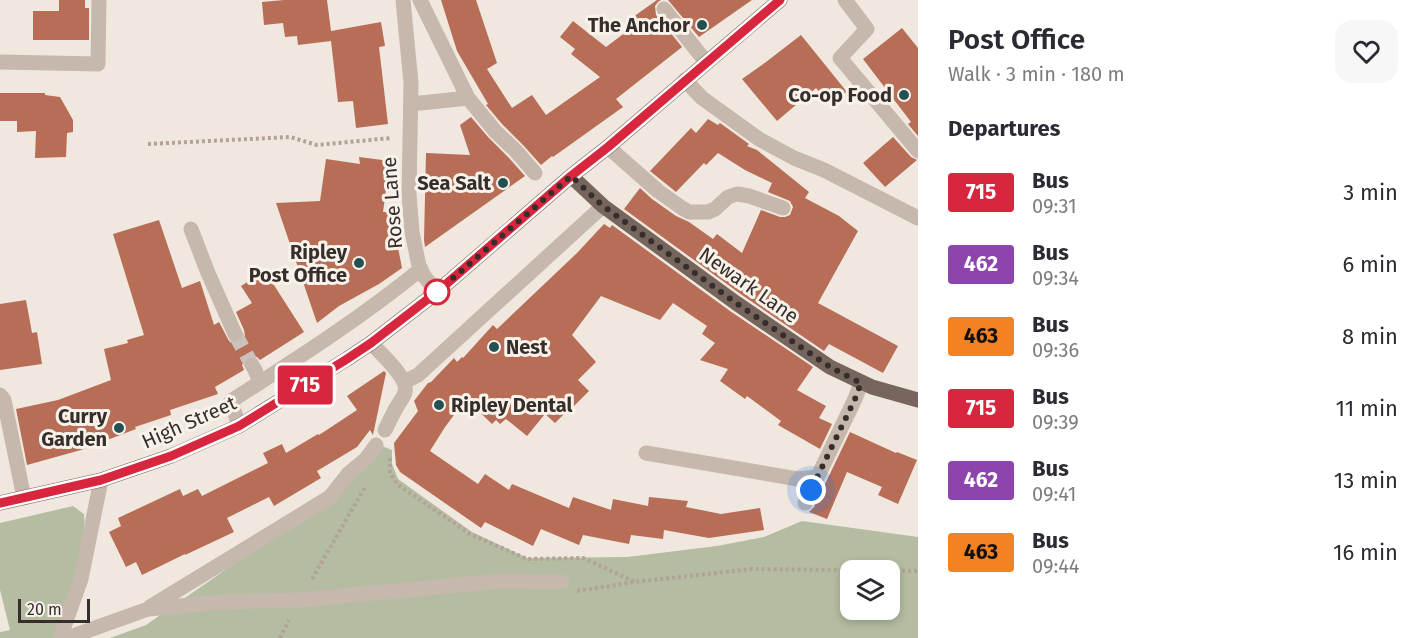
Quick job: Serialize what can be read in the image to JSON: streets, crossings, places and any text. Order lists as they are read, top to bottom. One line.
{"streets":{"main road":["Newark Lane","High Street"],"street":["Rose Lane"]},"crossings":[["Rose Lane","High Street"],["Newark Lane","High Street"]],"places":["The Anchor","Co-op Food","Sea Salt","Ripley Post Office","Nest","Ripley Dental","Curry Garden"],"lines":["bus line 715"],"scale_bar":"20 m","page":{"on_map":"715","heading":[["Post Office","Walk · 3 min · 180 m"],"Departures"],"list":[{"mark":"715","name":"Bus","note":"09:31","value":"3 min"},{"mark":"462","name":"Bus","note":"09:34","value":"6 min"},{"mark":"463","name":"Bus","note":"09:36","value":"8 min"},{"mark":"715","name":"Bus","note":"09:39","value":"11 min"},{"mark":"462","name":"Bus","note":"09:41","value":"13 min"},{"mark":"463","name":"Bus","note":"09:44","value":"16 min"}],"scale":"20 m"}}
